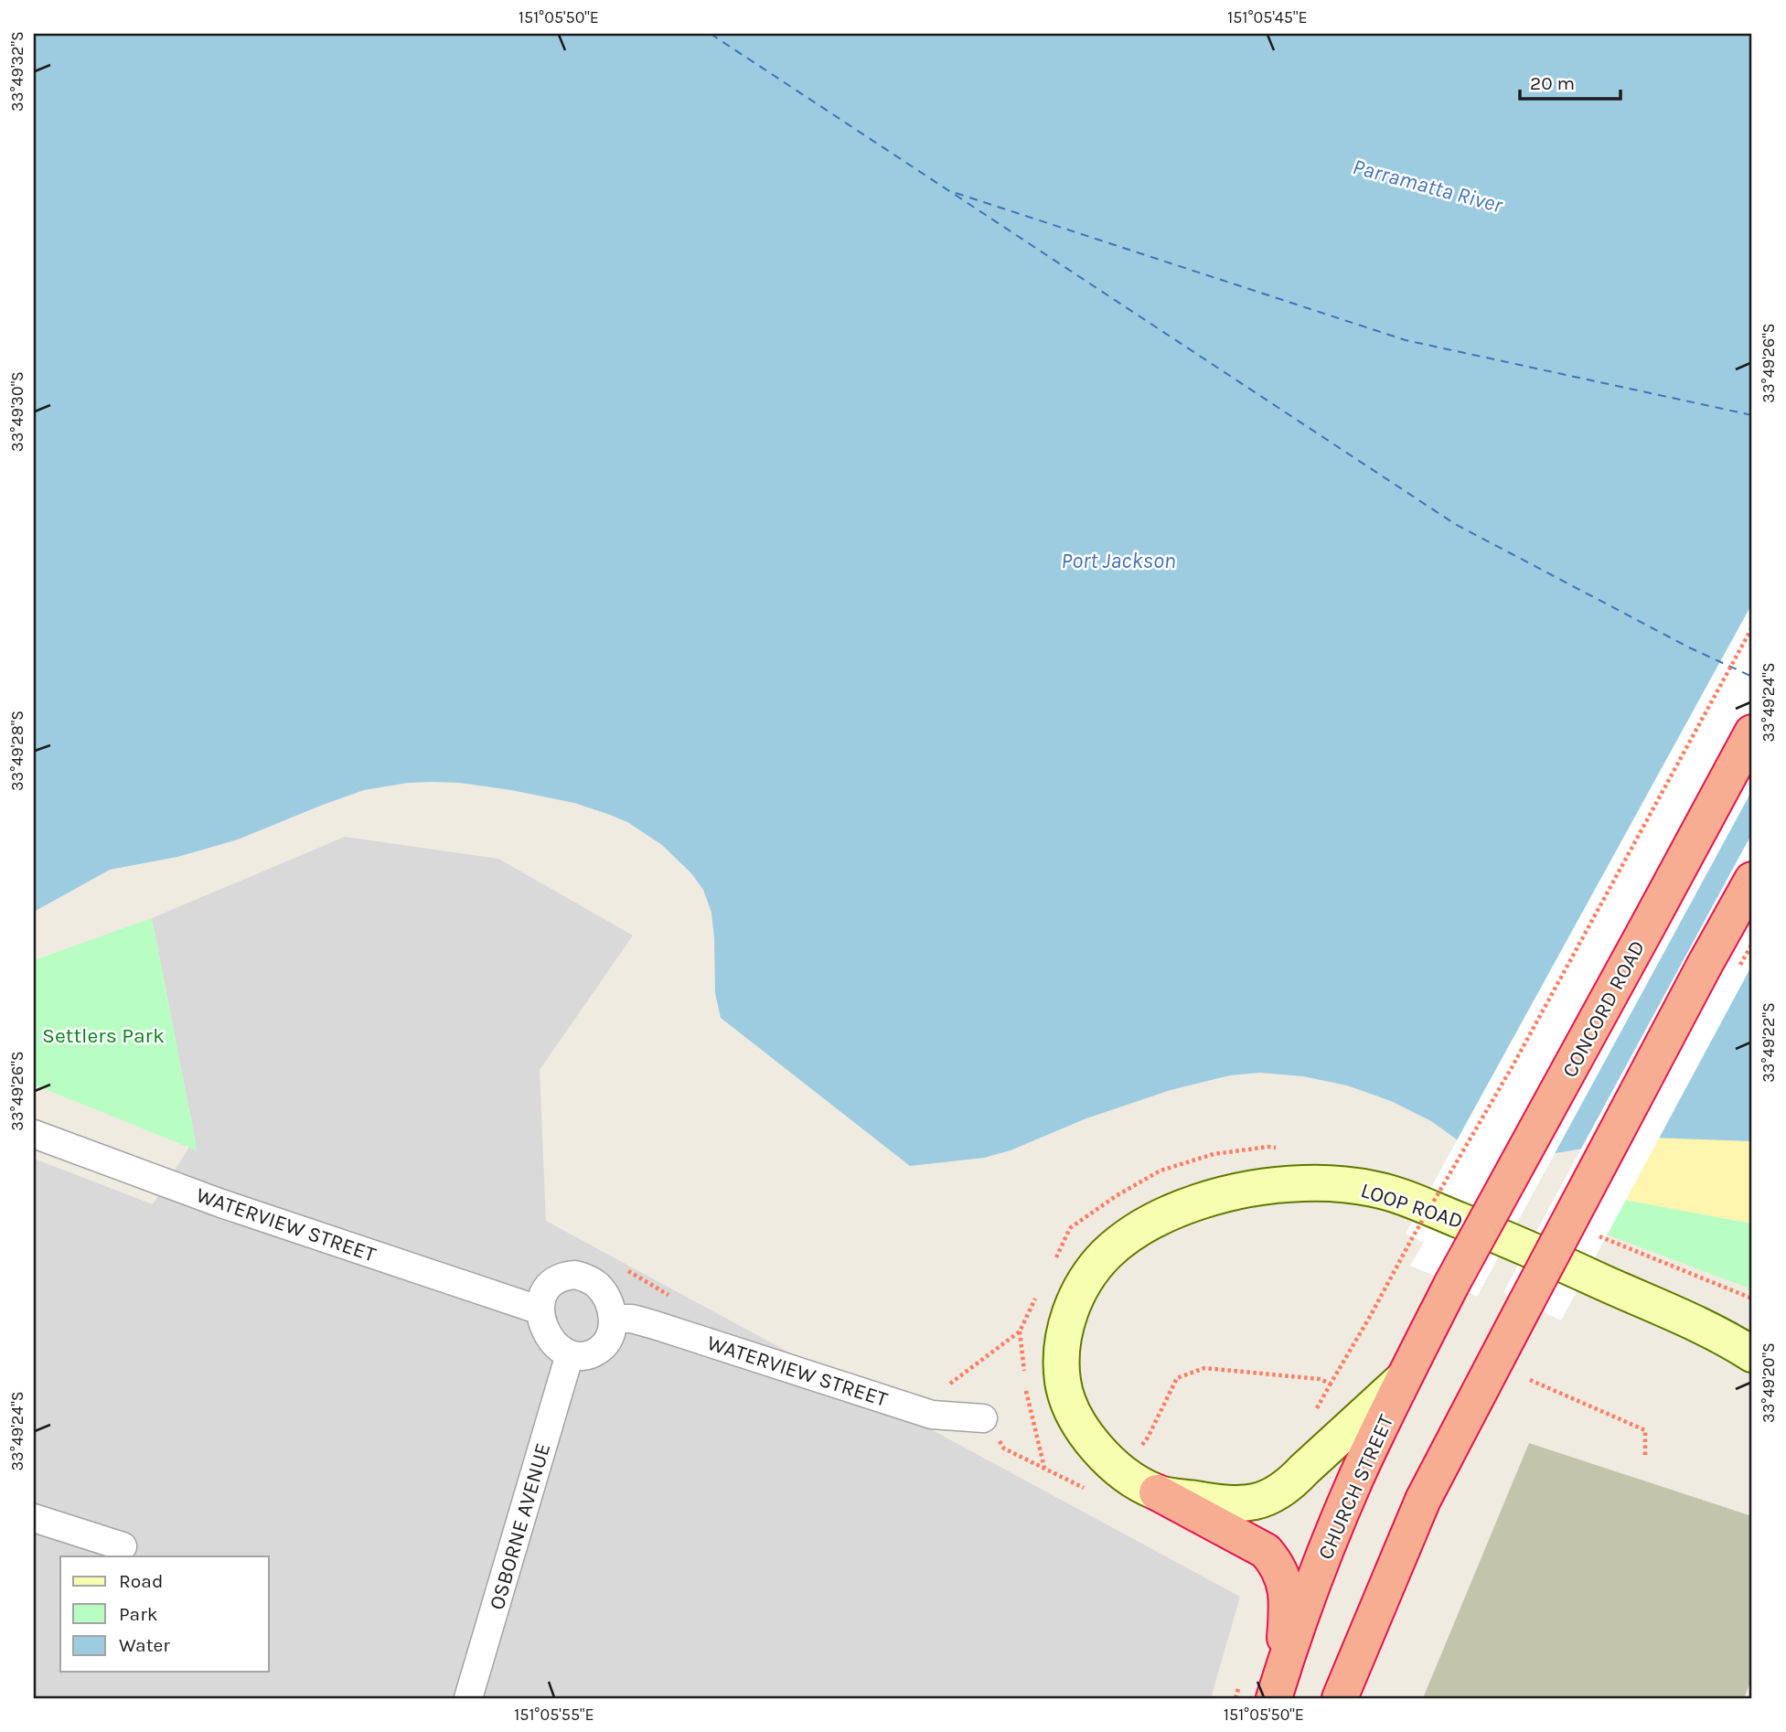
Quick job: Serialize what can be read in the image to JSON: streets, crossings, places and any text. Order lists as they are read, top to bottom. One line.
{"streets":{"highway":["CONCORD ROAD","CHURCH STREET"],"main road":["LOOP ROAD"],"street":["WATERVIEW STREET","OSBORNE AVENUE"]},"crossings":[["CONCORD ROAD","CHURCH STREET"],["LOOP ROAD","CHURCH STREET"],["WATERVIEW STREET","OSBORNE AVENUE"]],"water":["Parramatta River","Port Jackson"],"parks":["Settlers Park"],"legend":["Road","Park","Water"],"scale_bar":"20 m","coordinates":["151°05'50\"E","151°05'45\"E","33°49'32\"S","33°49'26\"S","33°49'30\"S","33°49'24\"S","33°49'28\"S","33°49'22\"S","33°49'20\"S","151°05'55\"E"]}
